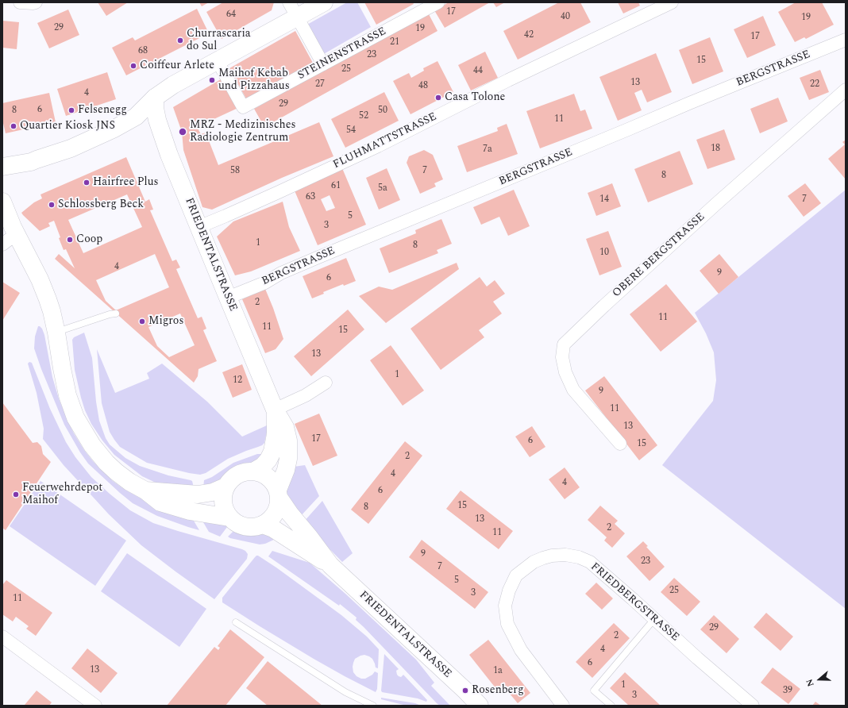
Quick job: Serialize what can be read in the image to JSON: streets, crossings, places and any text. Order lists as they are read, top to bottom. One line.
{"streets":{"main road":["FRIEDENTALSTRASSE"],"street":["STEINENSTRASSE","BERGSTRASSE","FLUHMATTSTRASSE","OBERE BERGSTRASSE","FRIEDBERGSTRASSE"]},"crossings":[["BERGSTRASSE","FRIEDENTALSTRASSE"],["FLUHMATTSTRASSE","FRIEDENTALSTRASSE"]],"places":["Churrascaria do Sul","Coiffeur Arlete","Maihof Kebab und Pizzahaus","Casa Tolone","Felsenegg","Quartier Kiosk JNS","MRZ - Medizinisches Radiologie Zentrum","Hairfree Plus","Schlossberg Beck","Coop","Migros","Feuerwehrdepot Maihof","Rosenberg"],"house_numbers":["17","64","40","19","29","19","42","17","21","68","23","15","25","44","13","27","22","48","4","29","6","8","50","52","11","54","18","7a","58","7","8","61","5a","63","14","7","5","3","1","8","10","4","9","6","2","11","11","15","13","1","12","9","11","13","17","6","15","2","4","4","6","15","8","13","2","11","9","23","7","5","25","3","11","29","2","4","6","13","1a","1","39","3"],"north":"left"}
